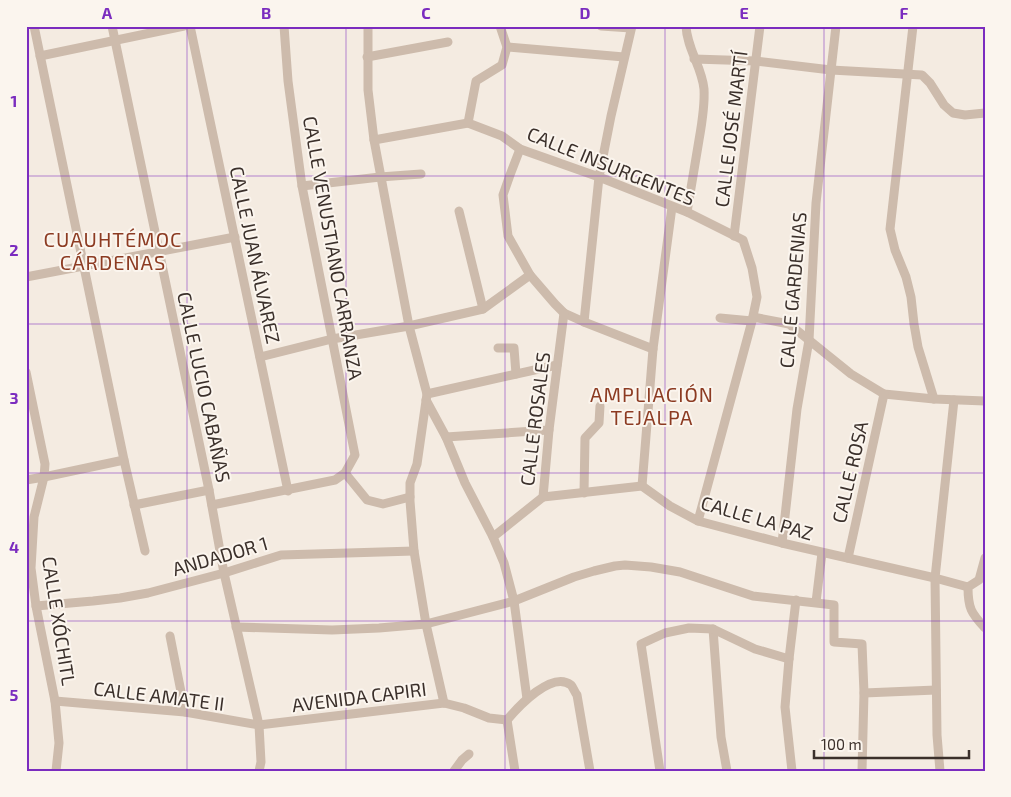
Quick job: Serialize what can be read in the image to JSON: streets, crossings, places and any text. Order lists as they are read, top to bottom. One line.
{"streets":{"street":["CALLE JOSÉ MARTÍ","CALLE INSURGENTES","CALLE VENUSTIANO CARRANZA","CALLE JUAN ÁLVAREZ","CALLE GARDENIAS","CALLE LUCIO CABAÑAS","CALLE ROSALES","CALLE ROSA","CALLE LA PAZ","ANDADOR 1","CALLE XÓCHITL","CALLE AMATE II","AVENIDA CAPIRI"]},"crossings":[["CALLE JOSÉ MARTÍ","CALLE INSURGENTES"],["CALLE GARDENIAS","CALLE LA PAZ"],["CALLE LUCIO CABAÑAS","ANDADOR 1"],["CALLE LUCIO CABAÑAS","CALLE AMATE II"],["CALLE LUCIO CABAÑAS","AVENIDA CAPIRI"],["CALLE ROSA","CALLE LA PAZ"],["ANDADOR 1","CALLE XÓCHITL"],["CALLE XÓCHITL","CALLE AMATE II"],["CALLE AMATE II","AVENIDA CAPIRI"]],"districts":["CUAUHTÉMOC CÁRDENAS","AMPLIACIÓN TEJALPA"],"scale_bar":"100 m","grid":{"columns":["A","B","C","D","E","F"],"rows":["1","2","3","4","5"]}}
